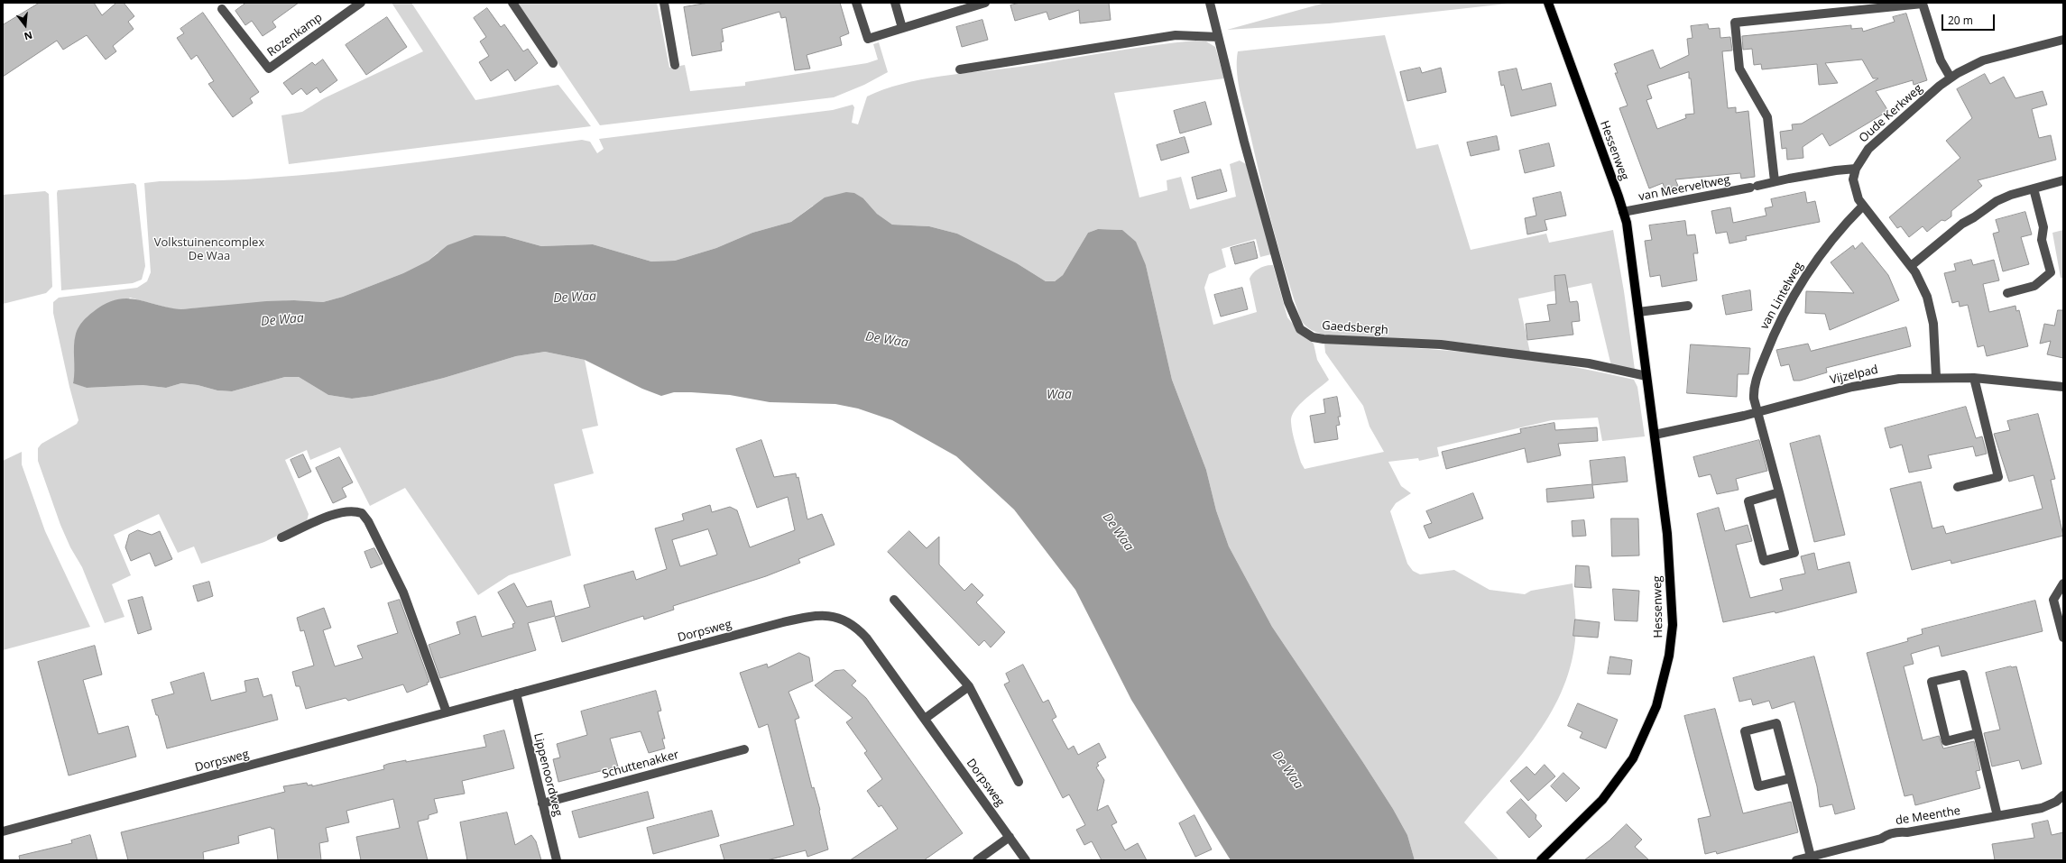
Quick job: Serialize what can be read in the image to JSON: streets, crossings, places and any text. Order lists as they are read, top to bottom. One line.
{"streets":{"main road":["Hessenweg"],"street":["Rozenkamp","Oude Kerkweg","van Meerveltweg","van Lintelweg","Gaedsbergh","Vijzelpad","Dorpsweg","Schuttenakker","Lippenoordweg","de Meenthe"]},"crossings":[["Oude Kerkweg","van Meerveltweg"],["Oude Kerkweg","van Lintelweg"],["Oude Kerkweg","Vijzelpad"],["Hessenweg","van Meerveltweg"],["Hessenweg","Gaedsbergh"],["Hessenweg","Vijzelpad"],["van Lintelweg","Vijzelpad"],["Dorpsweg","Lippenoordweg"],["Schuttenakker","Lippenoordweg"]],"water":["De Waa","Waa"],"parks":["Volkstuinencomplex De Waa"],"scale_bar":"20 m","north":"bottom"}
